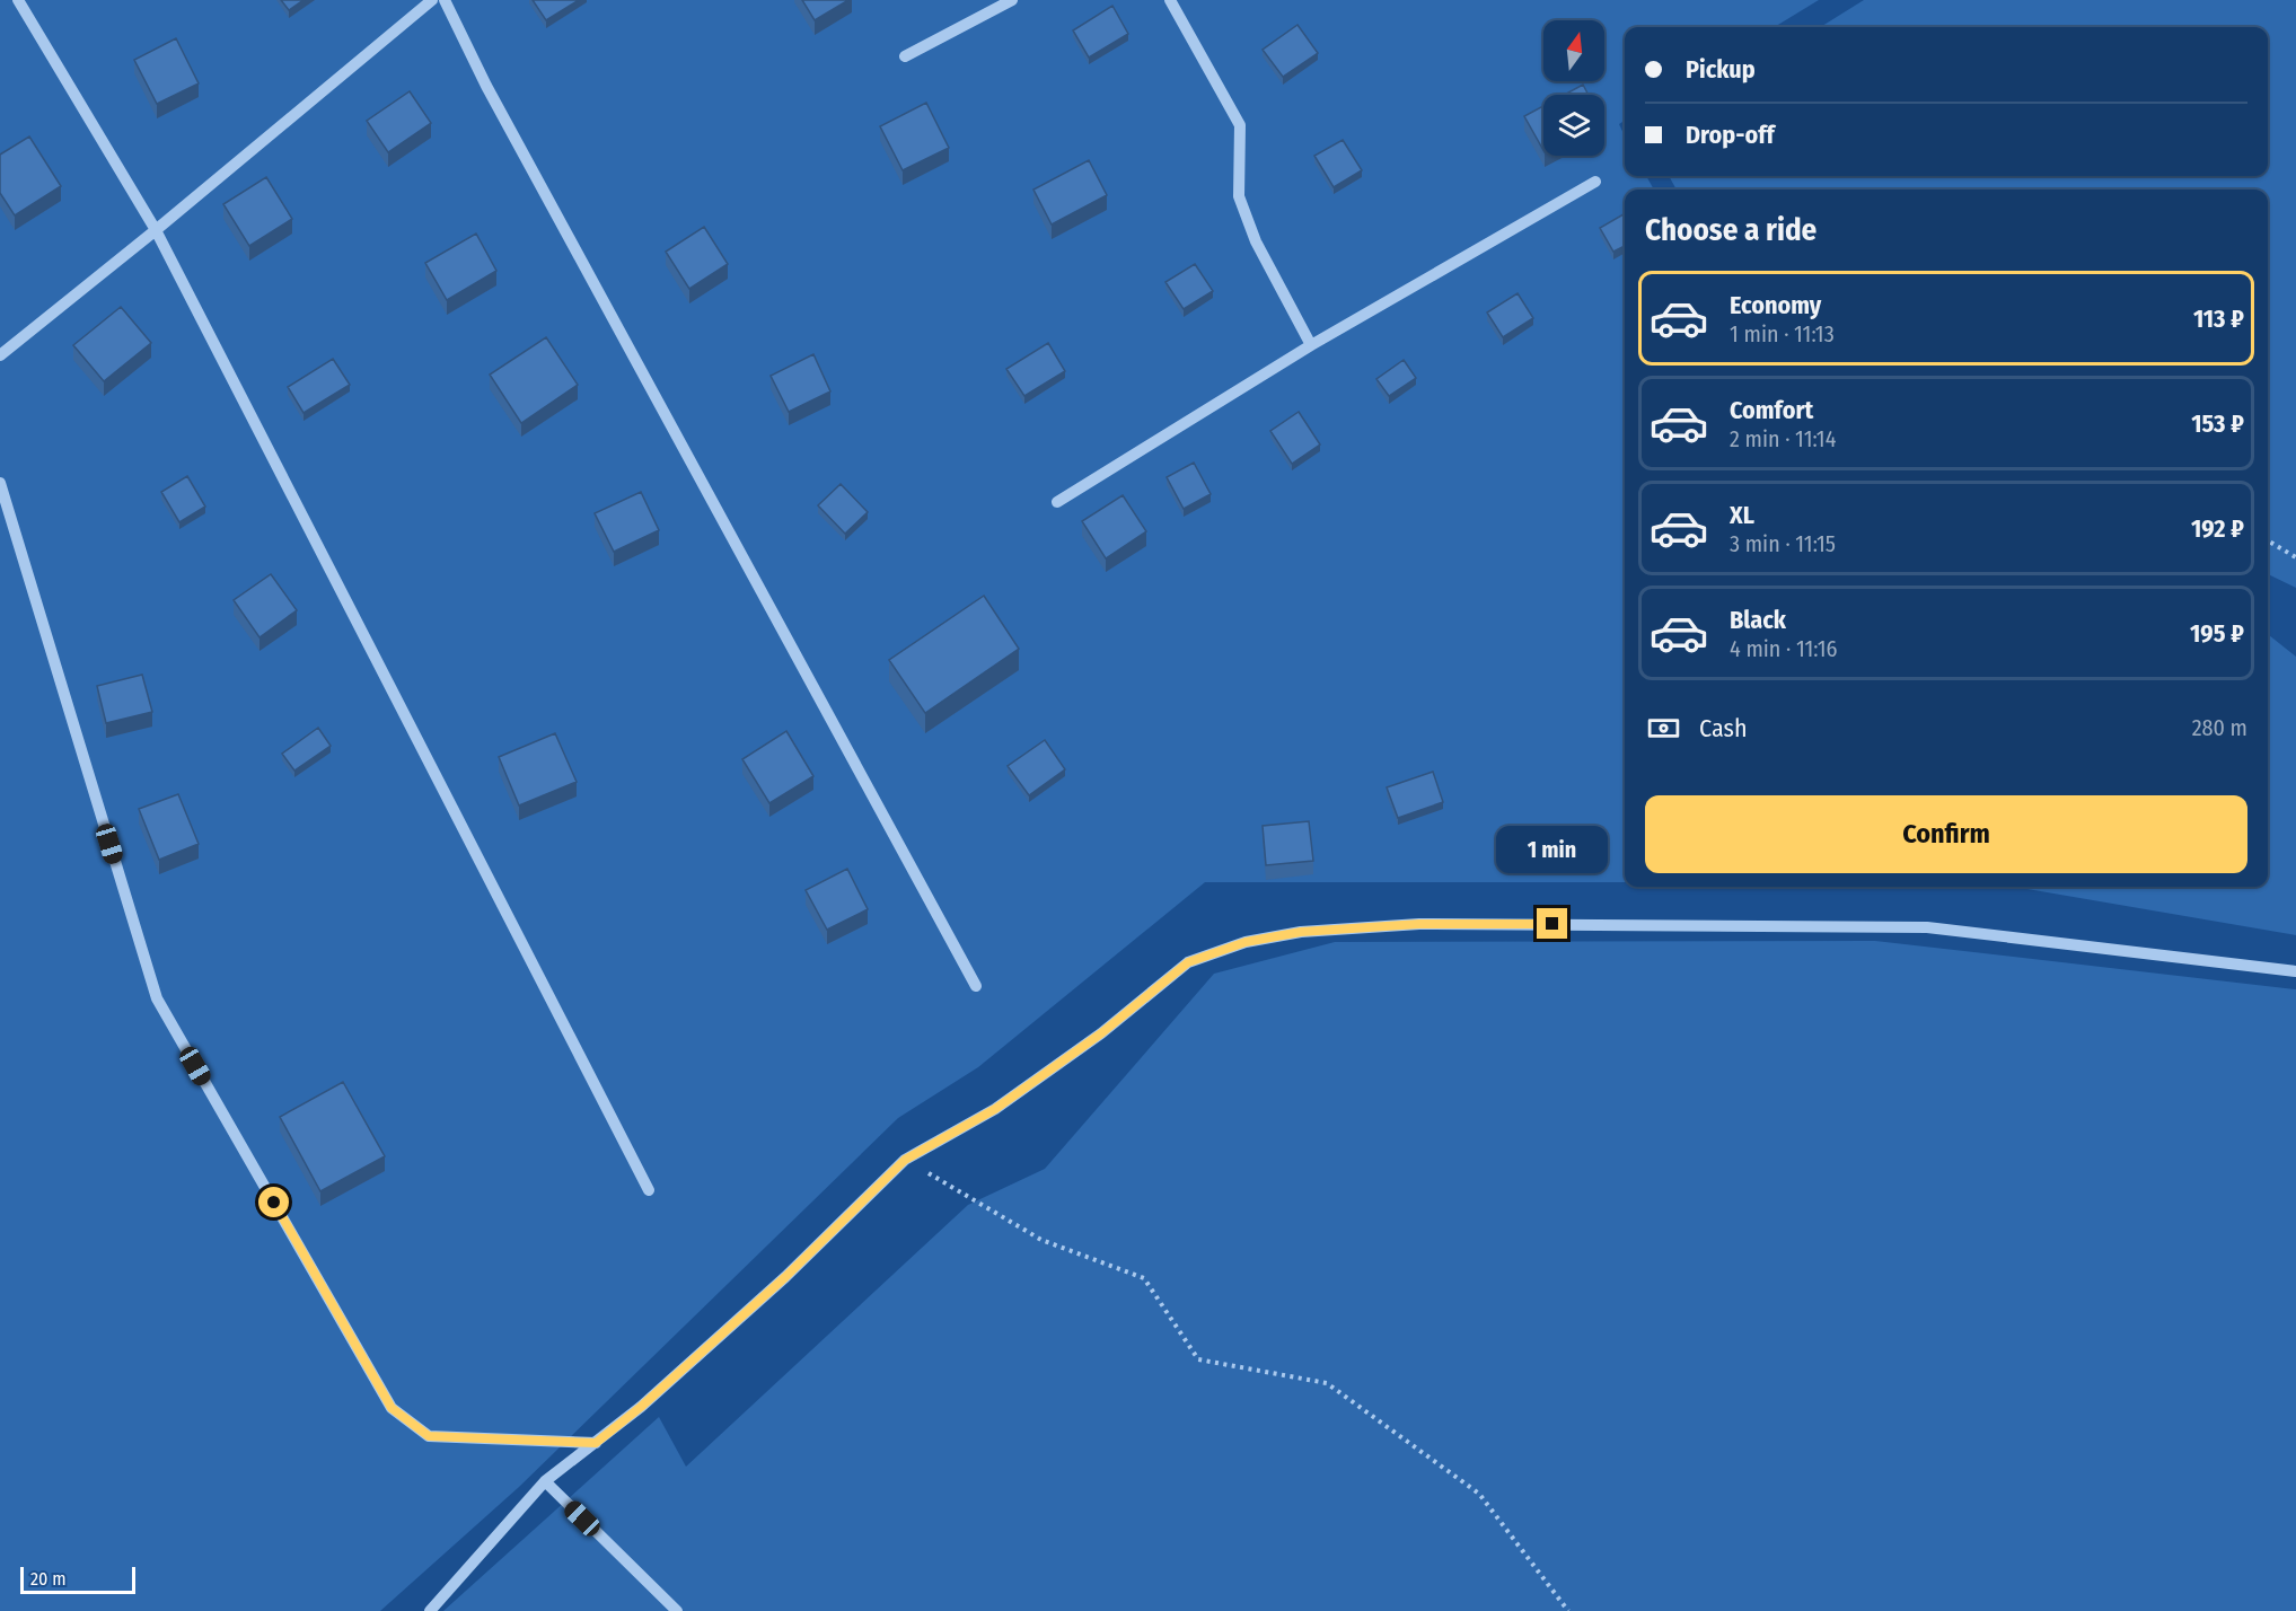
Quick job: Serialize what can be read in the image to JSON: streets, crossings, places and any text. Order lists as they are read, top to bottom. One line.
{"scale_bar":"20 m","north":"top","page":{"banner":["Pickup","Drop-off"],"heading":"Choose a ride","list":[{"name":"Economy","note":"1 min · 11:13","value":"113 ₽"},{"name":"Comfort","note":"2 min · 11:14","value":"153 ₽"},{"name":"XL","note":"3 min · 11:15","value":"192 ₽"},{"name":"Black","note":"4 min · 11:16","value":"195 ₽"}],"pay":["Cash","280 m"],"buttons":"Confirm","bubble":"1 min","scale":"20 m"}}
